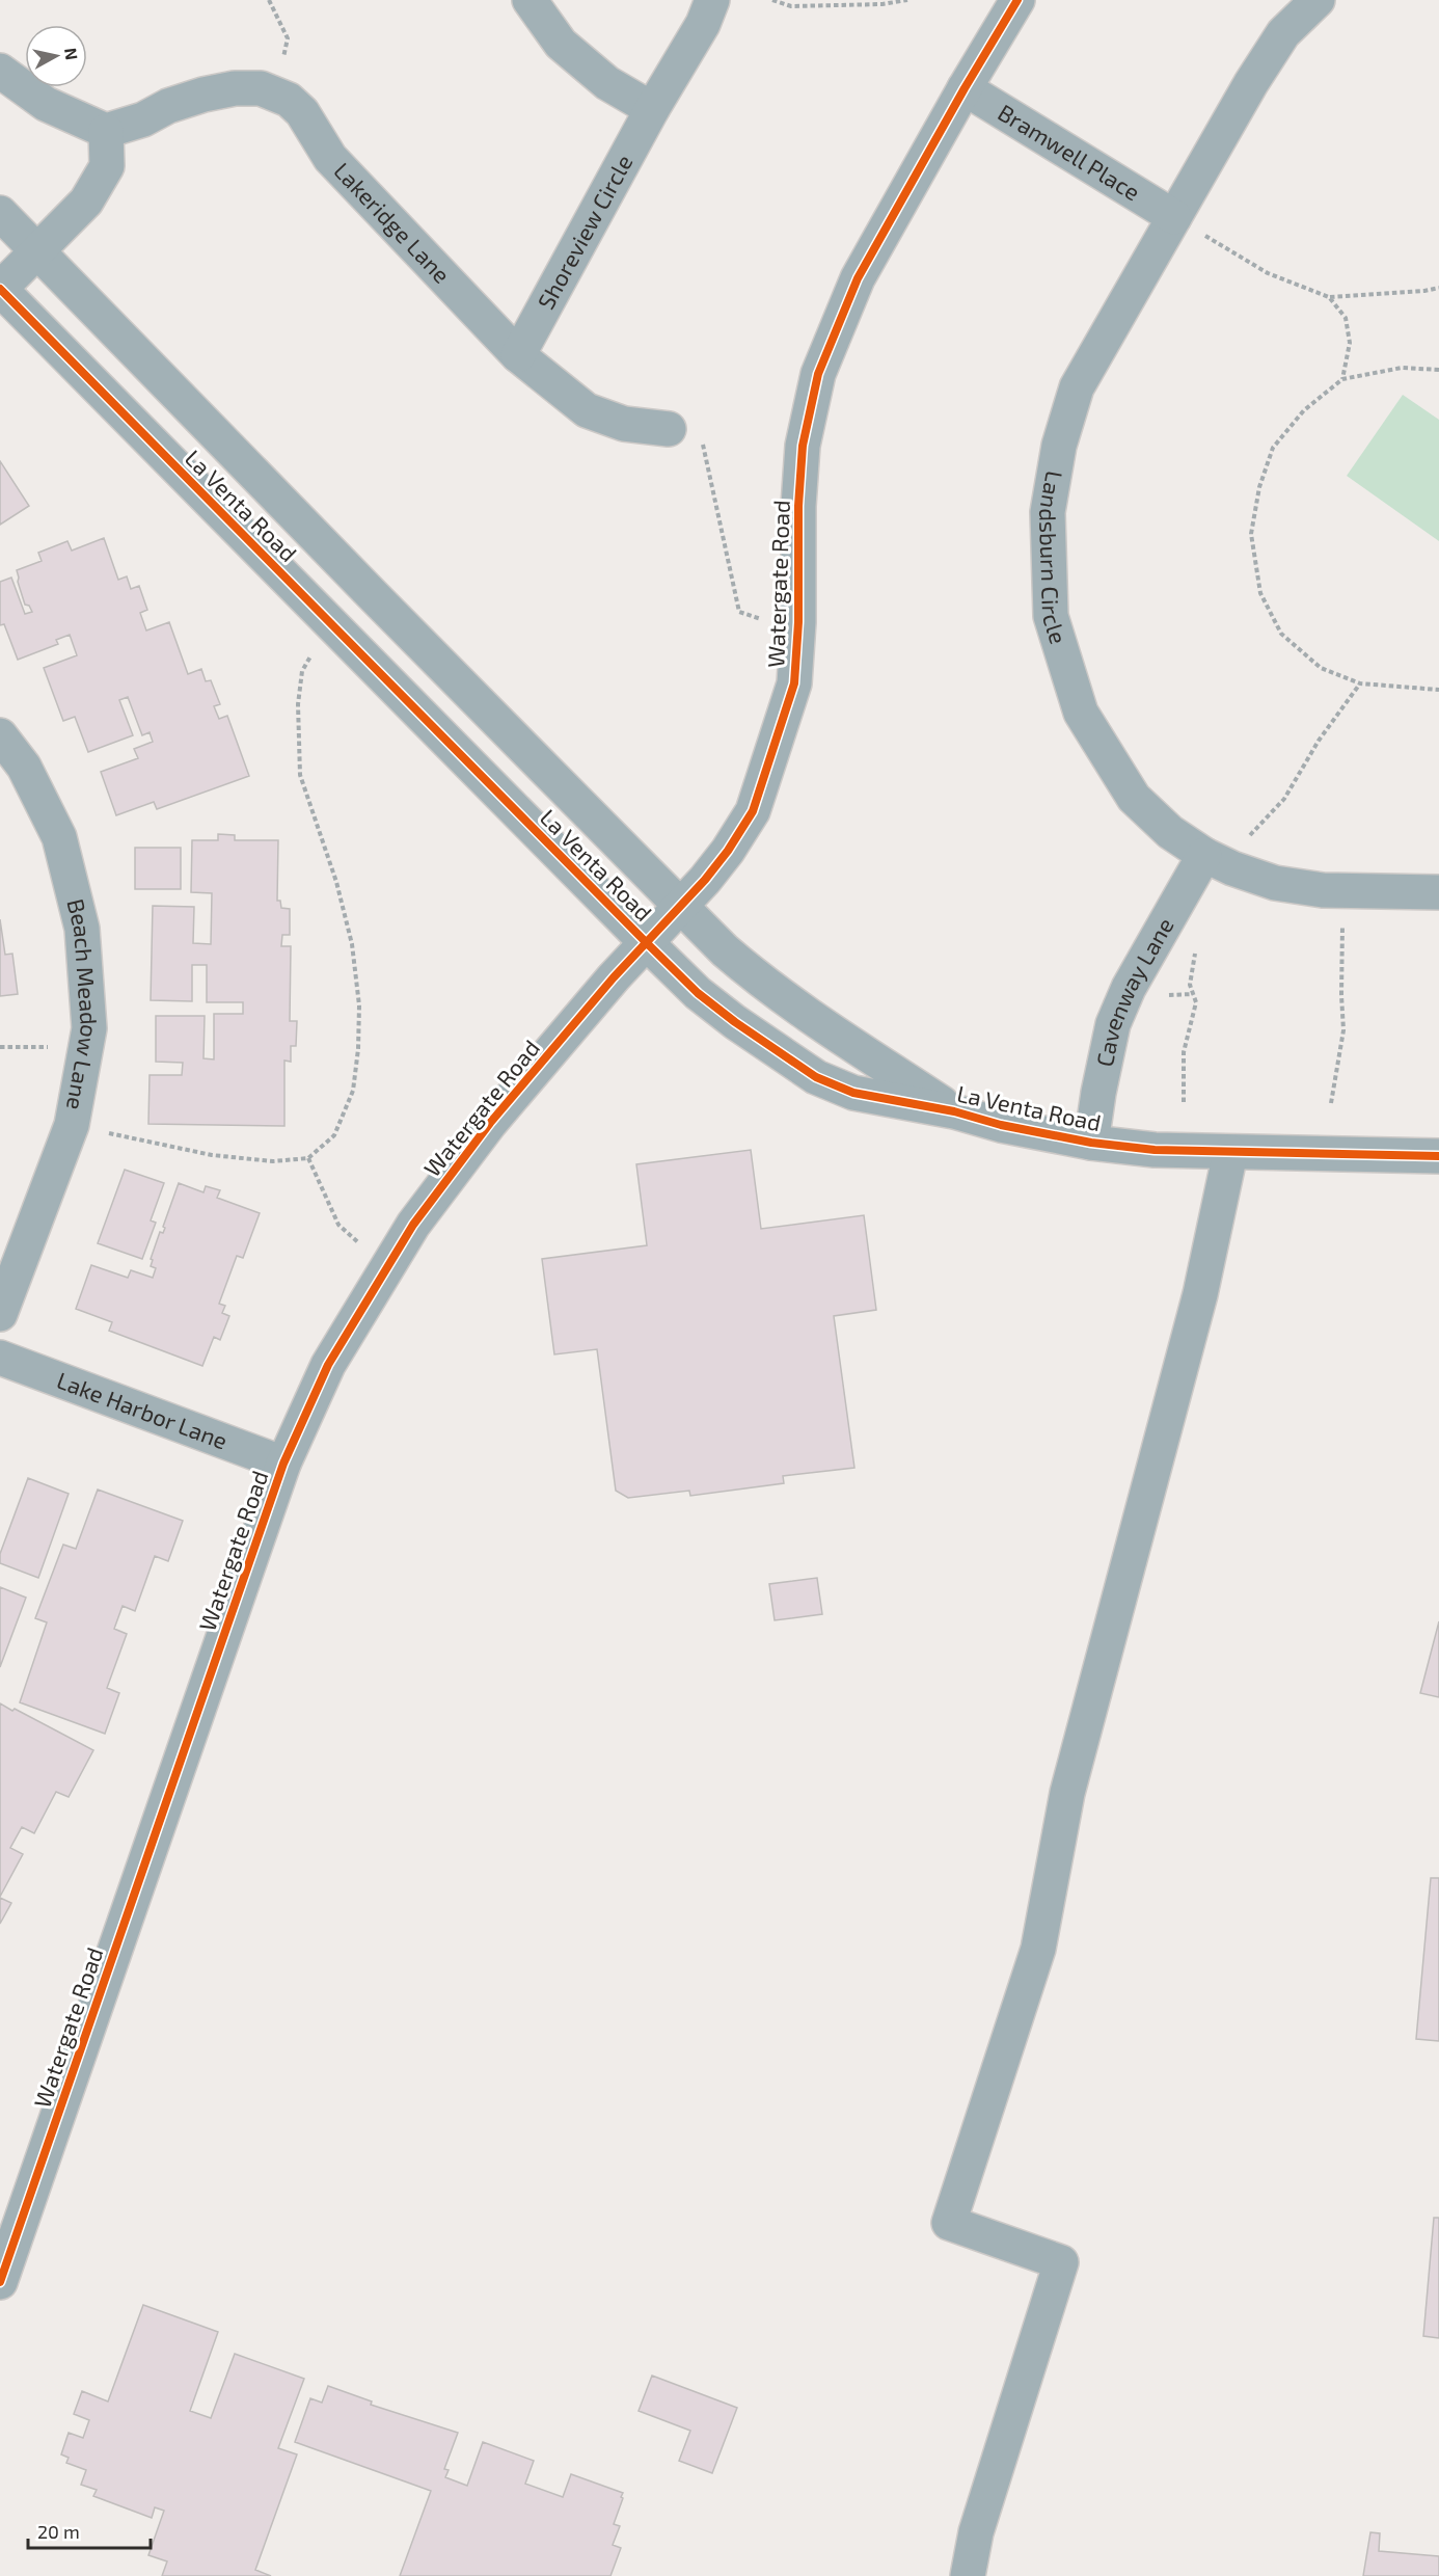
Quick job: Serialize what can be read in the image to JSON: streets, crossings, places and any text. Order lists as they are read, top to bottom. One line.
{"streets":{"street":["Bramwell Place","Lakeridge Lane","Shoreview Circle","La Venta Road","Landsburn Circle","Watergate Road","Cavenway Lane","Beach Meadow Lane","Lake Harbor Lane"]},"crossings":[["Bramwell Place","Landsburn Circle"],["Bramwell Place","Watergate Road"],["Lakeridge Lane","Shoreview Circle"],["La Venta Road","Watergate Road"],["La Venta Road","Cavenway Lane"],["Landsburn Circle","Cavenway Lane"],["Watergate Road","Lake Harbor Lane"]],"scale_bar":"20 m","north":"right"}
